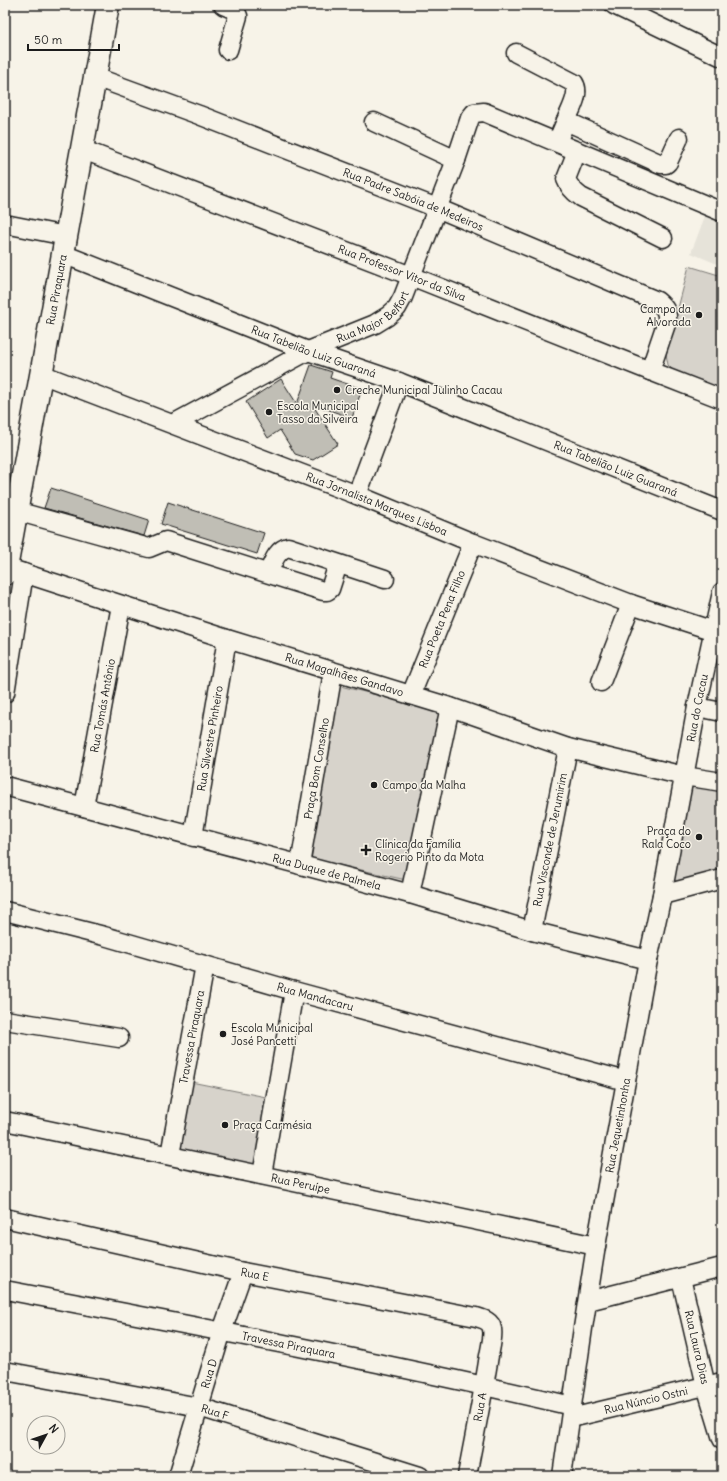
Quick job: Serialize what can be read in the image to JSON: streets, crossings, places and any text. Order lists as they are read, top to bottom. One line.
{"streets":{"main road":["Rua Piraquara"],"street":["Rua Padre Sabóia de Medeiros","Rua Professor Vitor da Silva","Rua Major Belfort","Rua Tabelião Luiz Guaraná","Rua Jornalista Marques Lisboa","Rua Poeta Pena Filho","Rua Magalhães Gandavo","Rua Tomás Antônio","Rua do Cacau","Rua Silvestre Pinheiro","Praça Bom Conselho","Rua Visconde de Jerumirim","Rua Duque de Palmela","Rua Mandacaru","Travessa Piraquara","Rua Jequetinhonha","Rua Peruípe","Rua E","Rua Laura Dias","Rua D","Rua Núncio Ostni","Rua A","Rua F"]},"crossings":[["Rua Padre Sabóia de Medeiros","Rua Professor Vitor da Silva"],["Rua Padre Sabóia de Medeiros","Rua Piraquara"],["Rua Padre Sabóia de Medeiros","Rua Major Belfort"],["Rua Professor Vitor da Silva","Rua Piraquara"],["Rua Professor Vitor da Silva","Rua Major Belfort"],["Rua Piraquara","Rua Tabelião Luiz Guaraná"],["Rua Piraquara","Rua Jornalista Marques Lisboa"],["Rua Piraquara","Rua Magalhães Gandavo"],["Rua Major Belfort","Rua Tabelião Luiz Guaraná"],["Rua Major Belfort","Rua Jornalista Marques Lisboa"],["Rua Jornalista Marques Lisboa","Rua Poeta Pena Filho"],["Rua Jornalista Marques Lisboa","Rua do Cacau"],["Rua Poeta Pena Filho","Rua Magalhães Gandavo"],["Rua Magalhães Gandavo","Rua Tomás Antônio"],["Rua Magalhães Gandavo","Rua do Cacau"],["Rua Magalhães Gandavo","Rua Silvestre Pinheiro"],["Rua Magalhães Gandavo","Praça Bom Conselho"],["Rua Magalhães Gandavo","Rua Visconde de Jerumirim"],["Rua Magalhães Gandavo","Rua Jequetinhonha"],["Rua Tomás Antônio","Rua Duque de Palmela"],["Rua do Cacau","Rua Jequetinhonha"],["Rua Silvestre Pinheiro","Rua Duque de Palmela"],["Praça Bom Conselho","Rua Duque de Palmela"],["Rua Visconde de Jerumirim","Rua Duque de Palmela"],["Rua Duque de Palmela","Rua Jequetinhonha"],["Rua Mandacaru","Travessa Piraquara"],["Rua Mandacaru","Rua Jequetinhonha"],["Travessa Piraquara","Rua Jequetinhonha"],["Travessa Piraquara","Rua Peruípe"],["Travessa Piraquara","Rua D"],["Travessa Piraquara","Rua Núncio Ostni"],["Travessa Piraquara","Rua A"],["Rua Jequetinhonha","Rua Peruípe"],["Rua Jequetinhonha","Rua Núncio Ostni"],["Rua E","Rua D"],["Rua E","Rua A"],["Rua Laura Dias","Rua Núncio Ostni"],["Rua D","Rua F"]],"places":{"other":["Campo da Alvorada","Creche Municipal Julinho Cacau","Escola Municipal Tasso da Silveira","Campo da Malha","Praça do Rala Coco","Escola Municipal José Pancetti","Praça Carmésia"],"health":["Clínica da Família Rogerio Pinto da Mota"]},"scale_bar":"50 m","north":"top right"}
